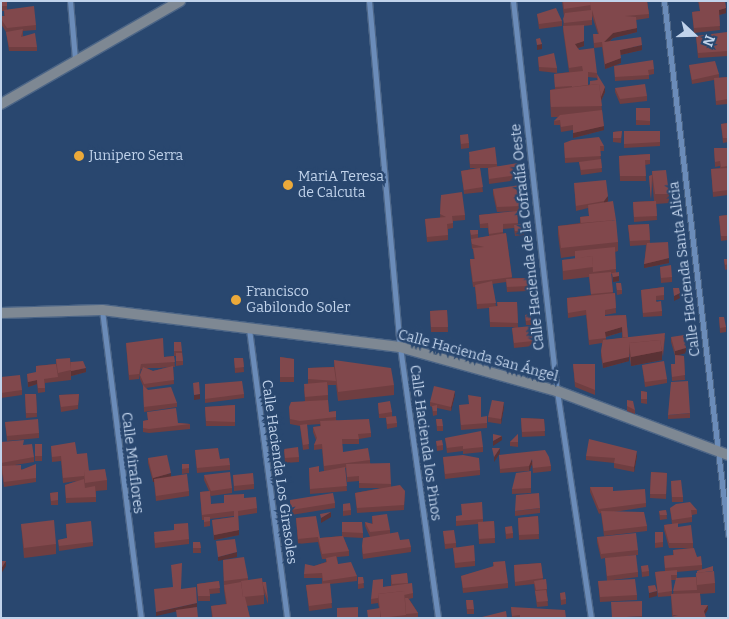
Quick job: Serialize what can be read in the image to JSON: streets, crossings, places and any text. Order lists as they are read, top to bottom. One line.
{"streets":{"street":["Calle Hacienda de la Cofradía Oeste","Calle Hacienda Santa Alicia","Calle Hacienda San Ángel","Calle Hacienda los Pinos","Calle Miraflores","Calle Hacienda Los Girasoles"]},"crossings":[["Calle Hacienda de la Cofradía Oeste","Calle Hacienda San Ángel"],["Calle Hacienda Santa Alicia","Calle Hacienda San Ángel"],["Calle Hacienda San Ángel","Calle Hacienda los Pinos"],["Calle Hacienda San Ángel","Calle Miraflores"],["Calle Hacienda San Ángel","Calle Hacienda Los Girasoles"]],"places":["Junipero Serra","MariA Teresa de Calcuta","Francisco Gabilondo Soler"],"north":"right"}
